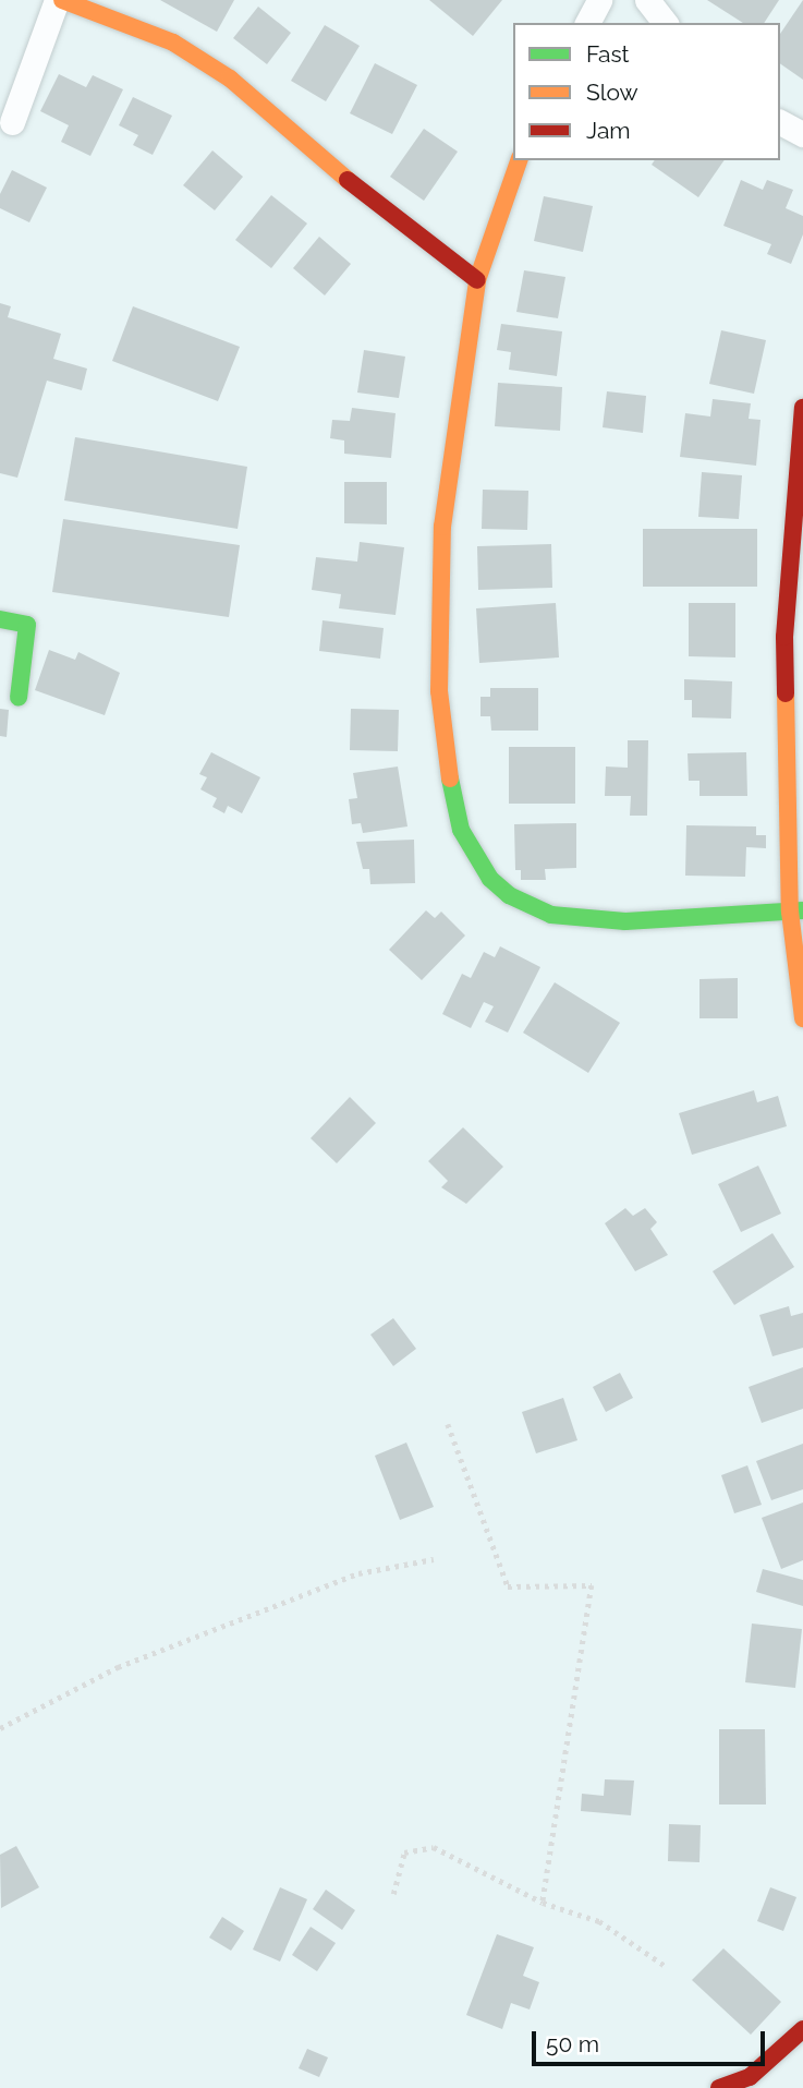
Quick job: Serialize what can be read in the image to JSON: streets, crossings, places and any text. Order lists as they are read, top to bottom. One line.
{"legend":["Fast","Slow","Jam"],"scale_bar":"50 m"}
